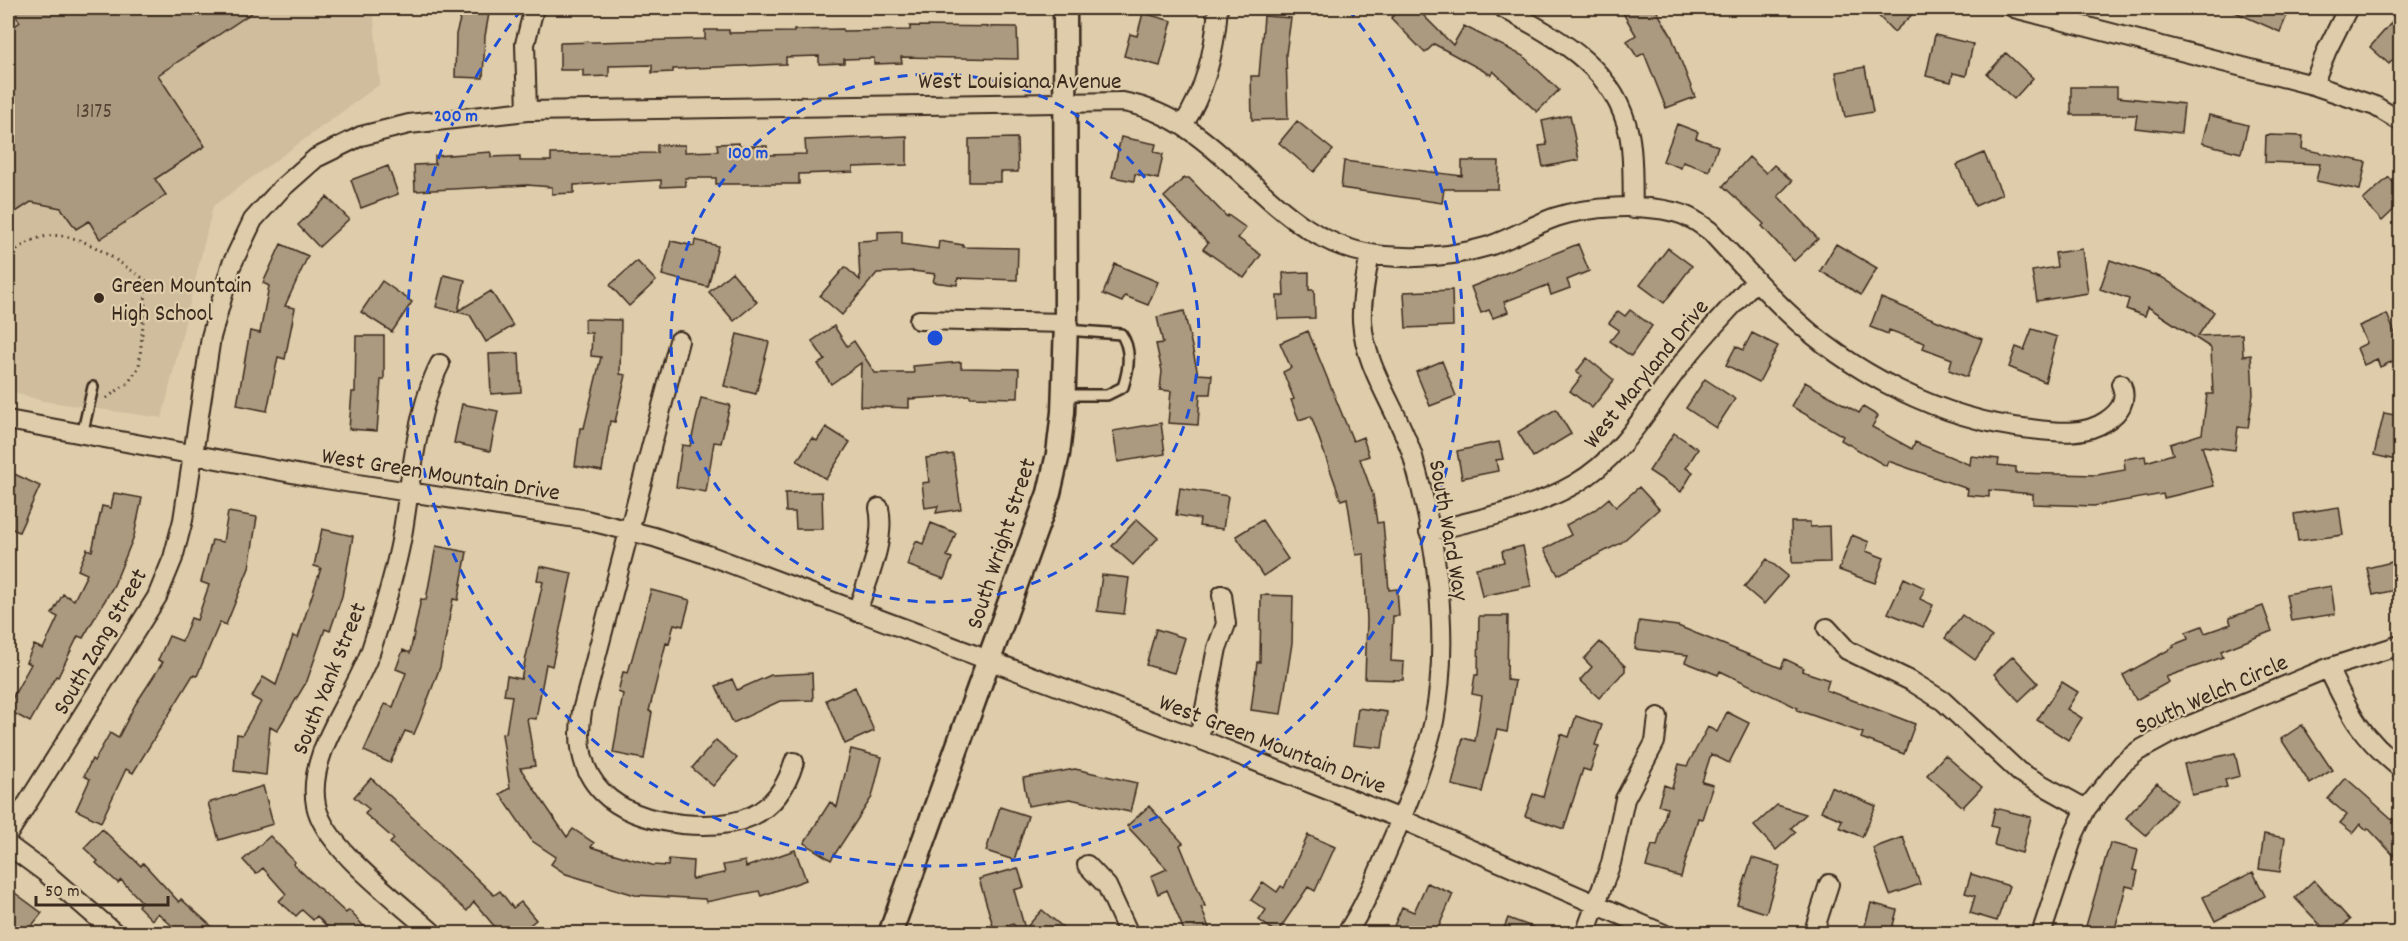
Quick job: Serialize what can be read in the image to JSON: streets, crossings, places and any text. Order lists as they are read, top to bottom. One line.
{"streets":{"street":["West Louisiana Avenue","West Maryland Drive","West Green Mountain Drive","South Ward Way","South Wright Street","South Zang Street","South Yank Street","South Welch Circle"]},"crossings":[["West Louisiana Avenue","West Maryland Drive"],["West Louisiana Avenue","West Green Mountain Drive"],["West Louisiana Avenue","South Ward Way"],["West Louisiana Avenue","South Wright Street"],["West Louisiana Avenue","South Zang Street"],["West Maryland Drive","South Ward Way"],["West Green Mountain Drive","South Ward Way"],["West Green Mountain Drive","South Wright Street"],["West Green Mountain Drive","South Zang Street"],["West Green Mountain Drive","South Yank Street"]],"places":["Green Mountain High School"],"house_numbers":["13175"],"scale_bar":"50 m","rings":["200 m","100 m"]}
